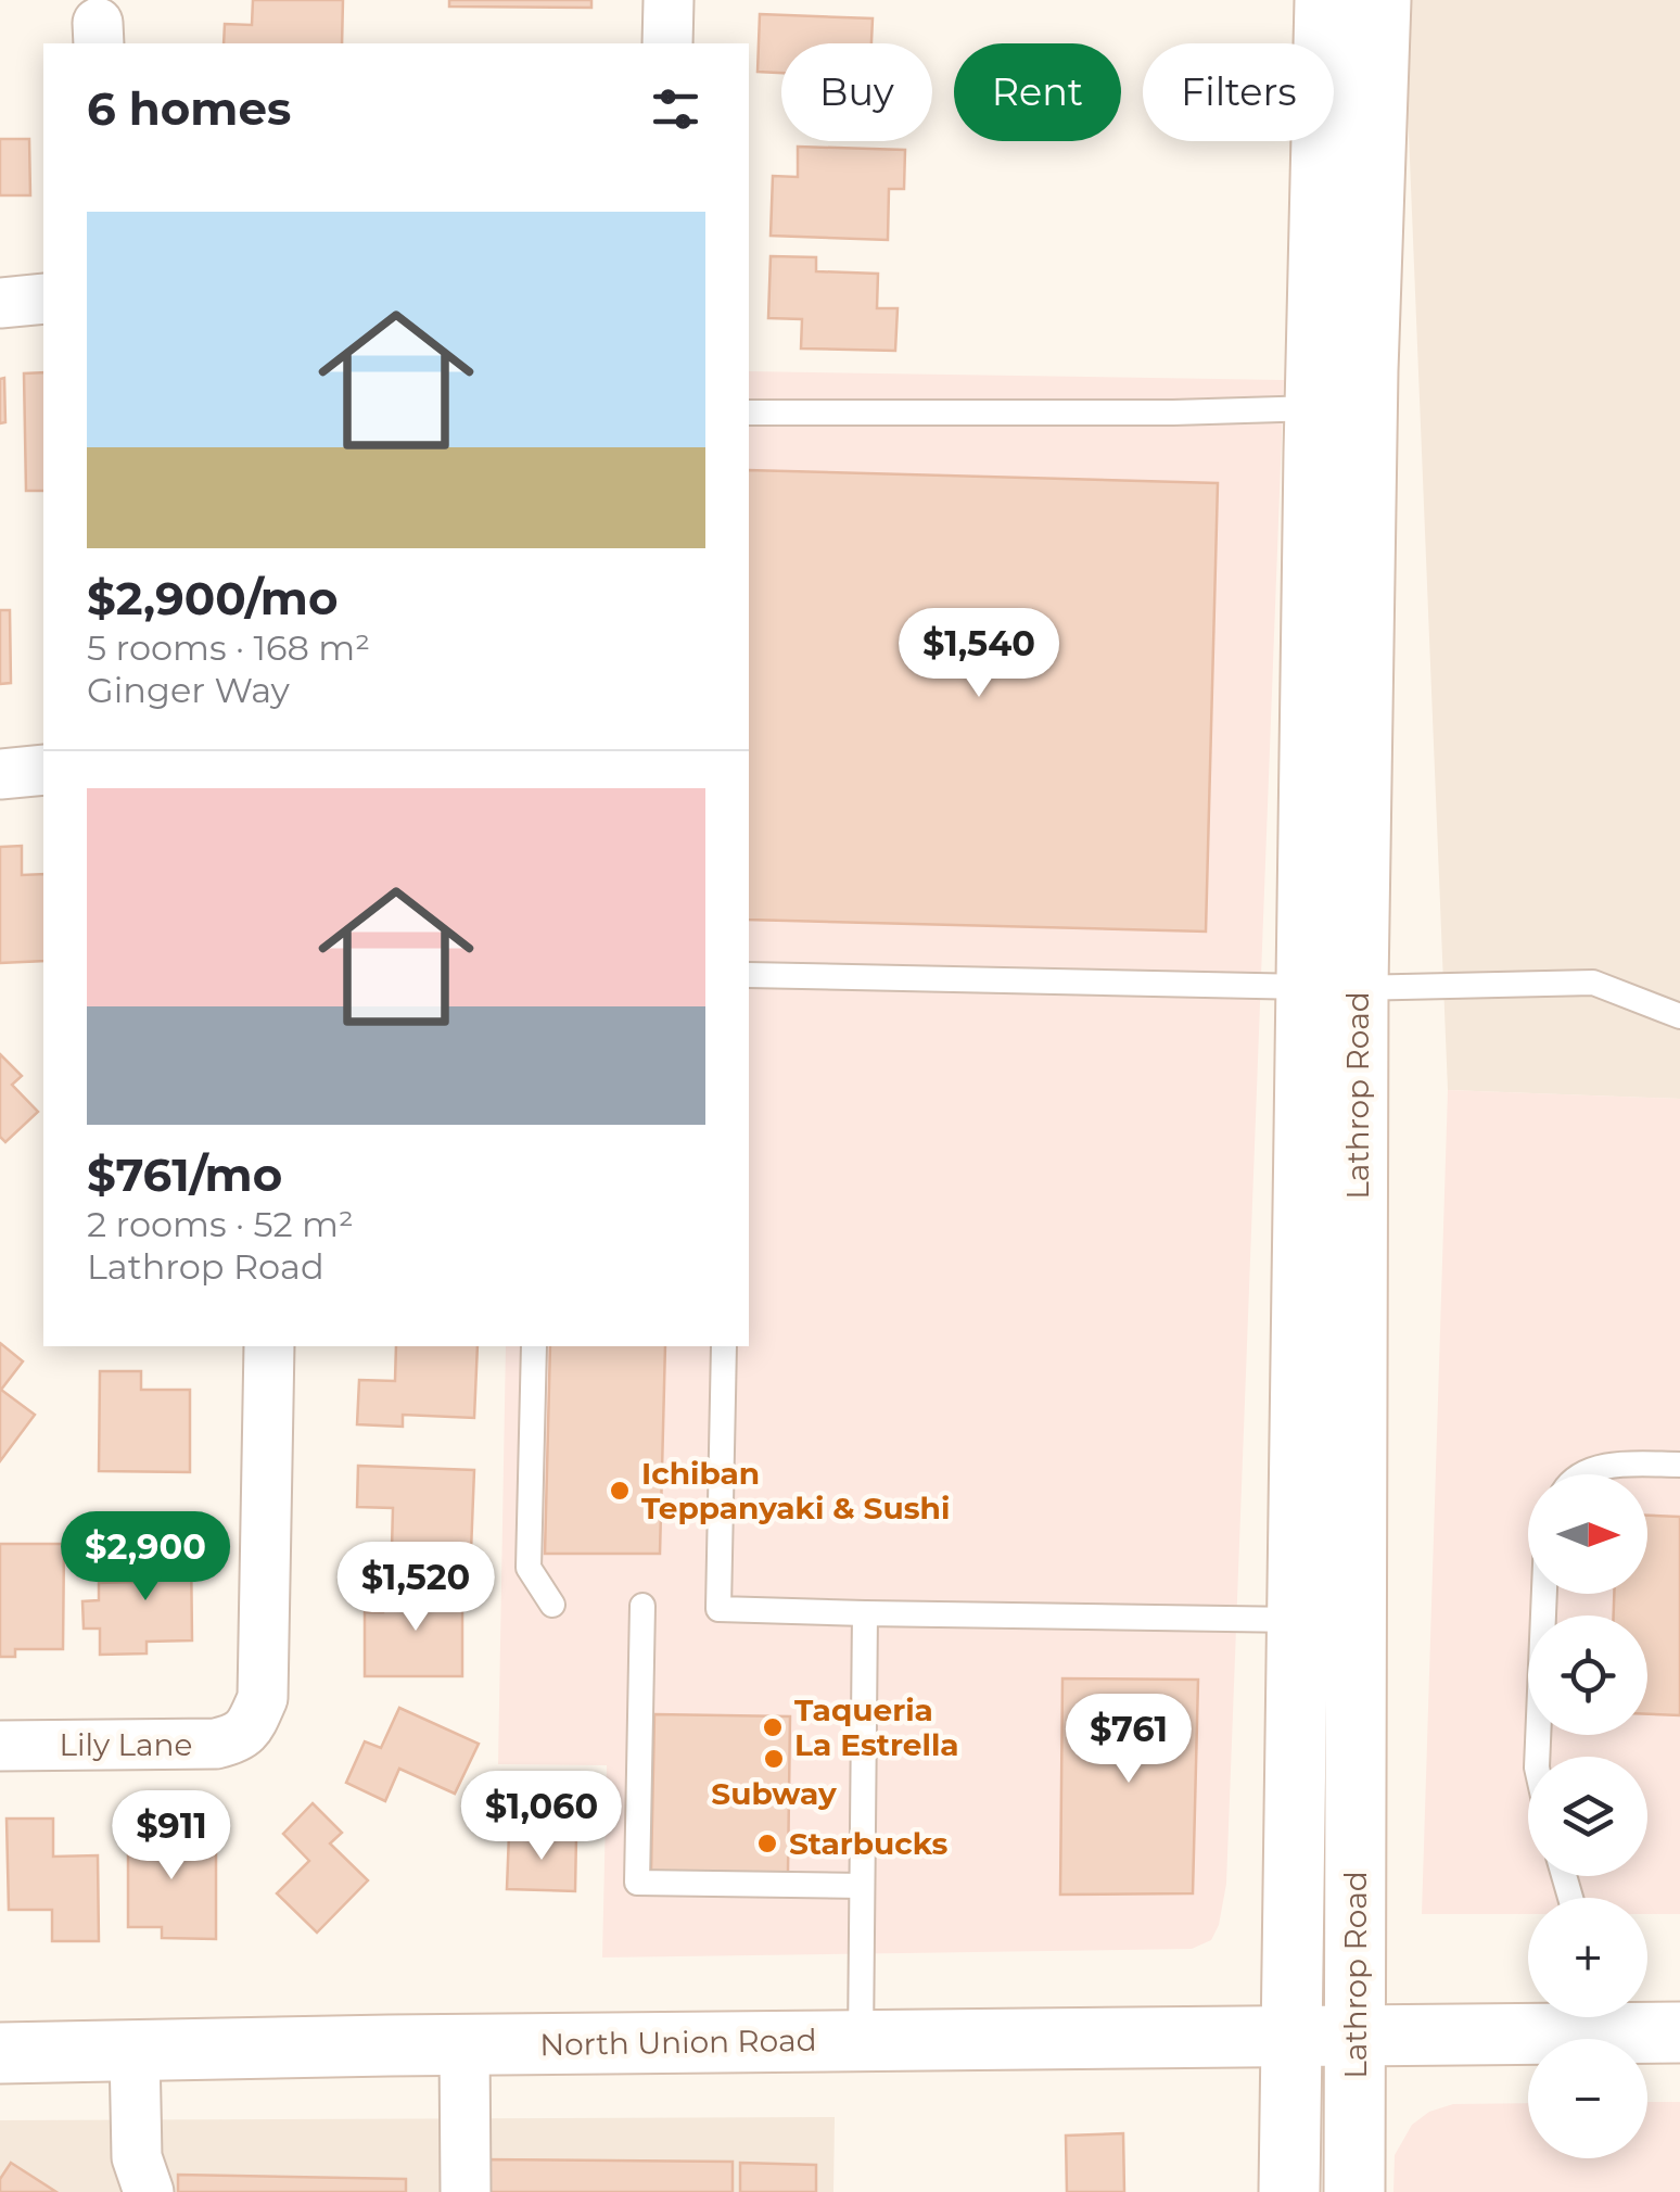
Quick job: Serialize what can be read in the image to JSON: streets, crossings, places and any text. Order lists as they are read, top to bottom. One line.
{"streets":{"main road":["Lathrop Road","North Union Road"],"street":["Lily Lane"]},"crossings":[["Lathrop Road","North Union Road"]],"places":["Ichiban Teppanyaki & Sushi","Taqueria La Estrella","Subway","Starbucks"],"north":"right","page":{"chip":["Buy","Rent","Filters"],"heading":"6 homes","list":[{"name":"$2,900/mo","note":"5 rooms · 168 m² · Ginger Way"},{"name":"$761/mo","note":"2 rooms · 52 m² · Lathrop Road"}],"price":["$1,540","$2,900","$1,520","$761","$1,060","$911"],"map_buttons":["+","−"]}}
